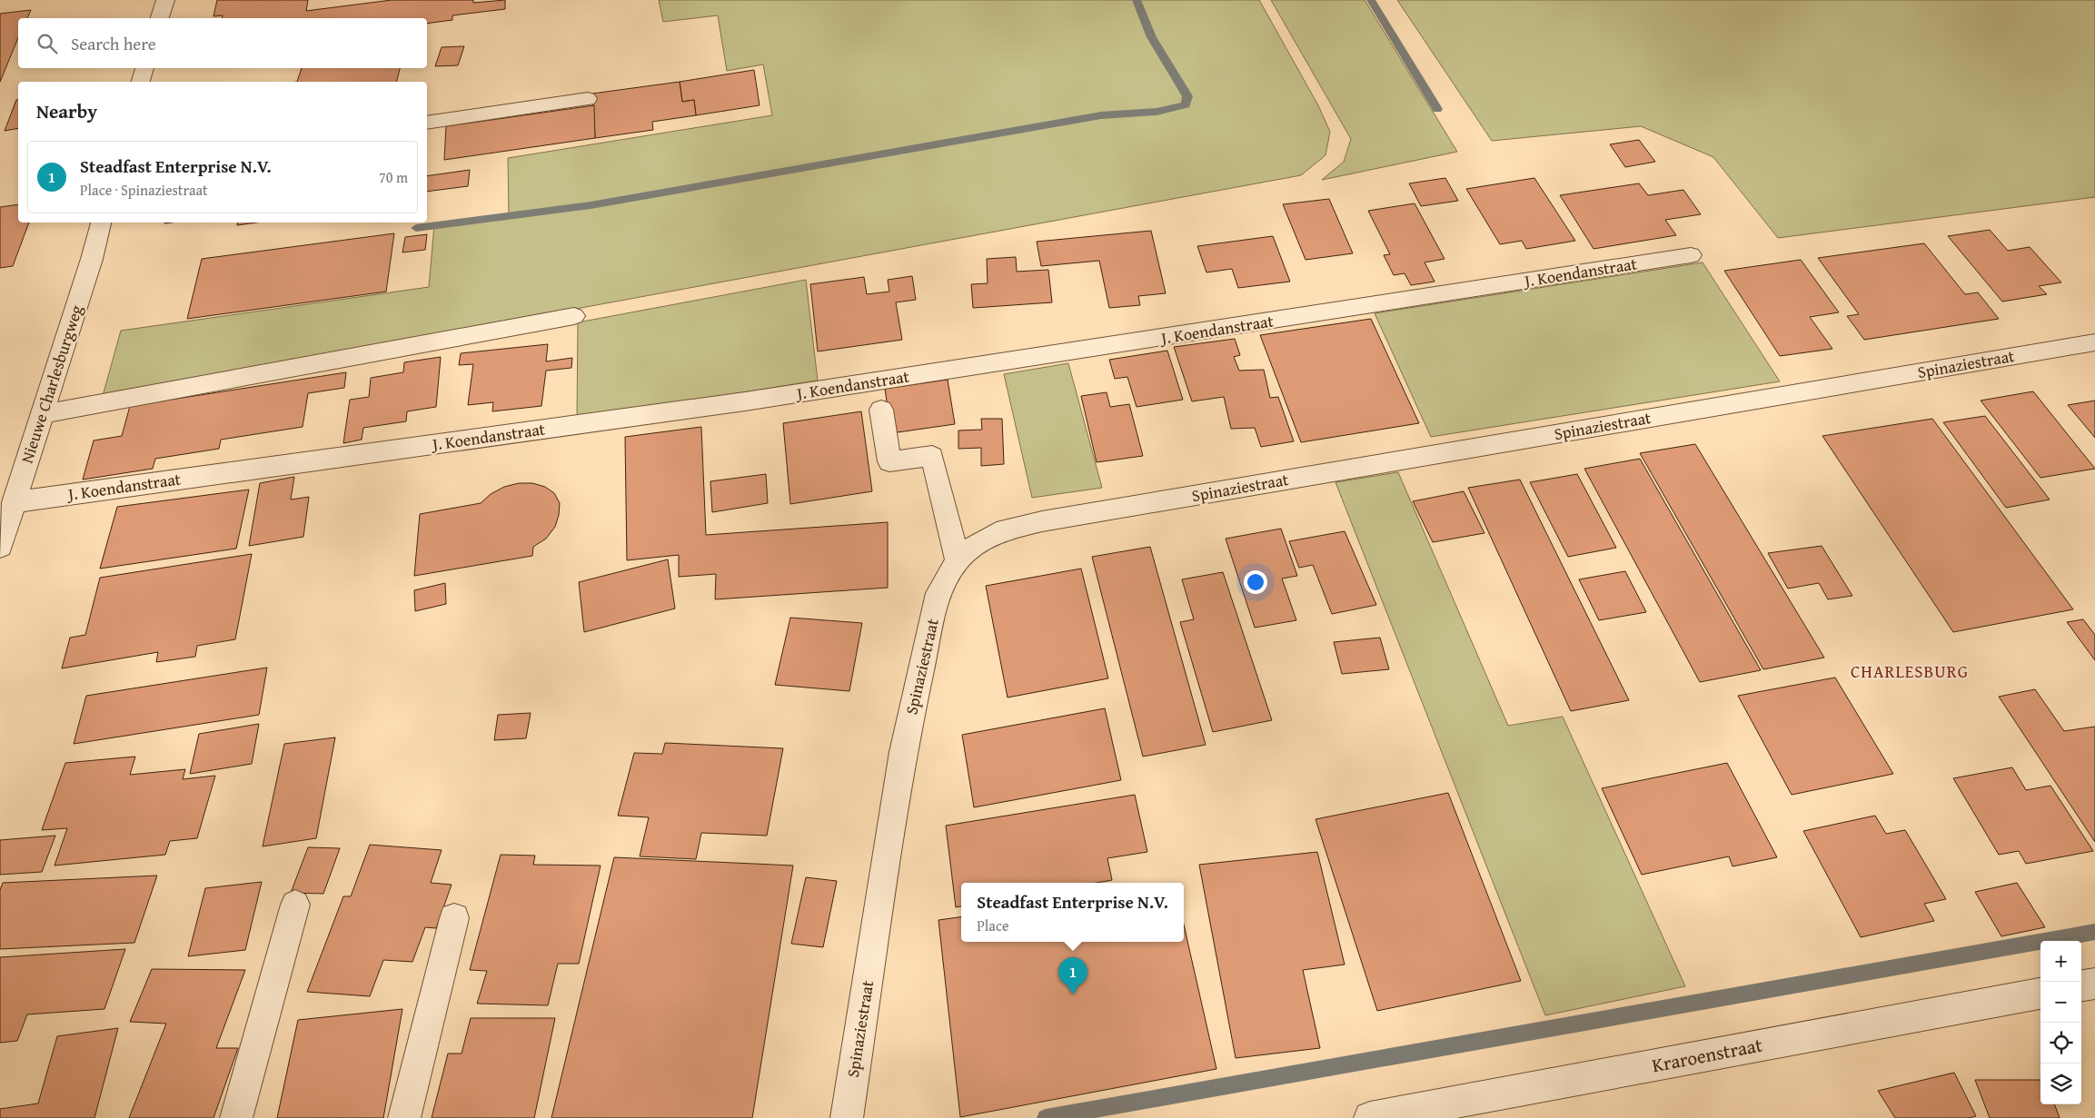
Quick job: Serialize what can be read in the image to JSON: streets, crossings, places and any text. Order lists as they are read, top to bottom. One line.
{"streets":{"street":["J. Koendanstraat","Spinaziestraat","Nieuwe Charlesburgweg","Kraroenstraat"]},"crossings":[["J. Koendanstraat","Nieuwe Charlesburgweg"]],"districts":["CHARLESBURG"],"page":{"search":"Search here","heading":"Nearby","list":[{"mark":"1","name":"Steadfast Enterprise N.V.","note":"Place · Spinaziestraat","value":"70 m"}],"popup":["Steadfast Enterprise N.V.","Place"],"map_buttons":["+","−"],"pins":"1"}}
